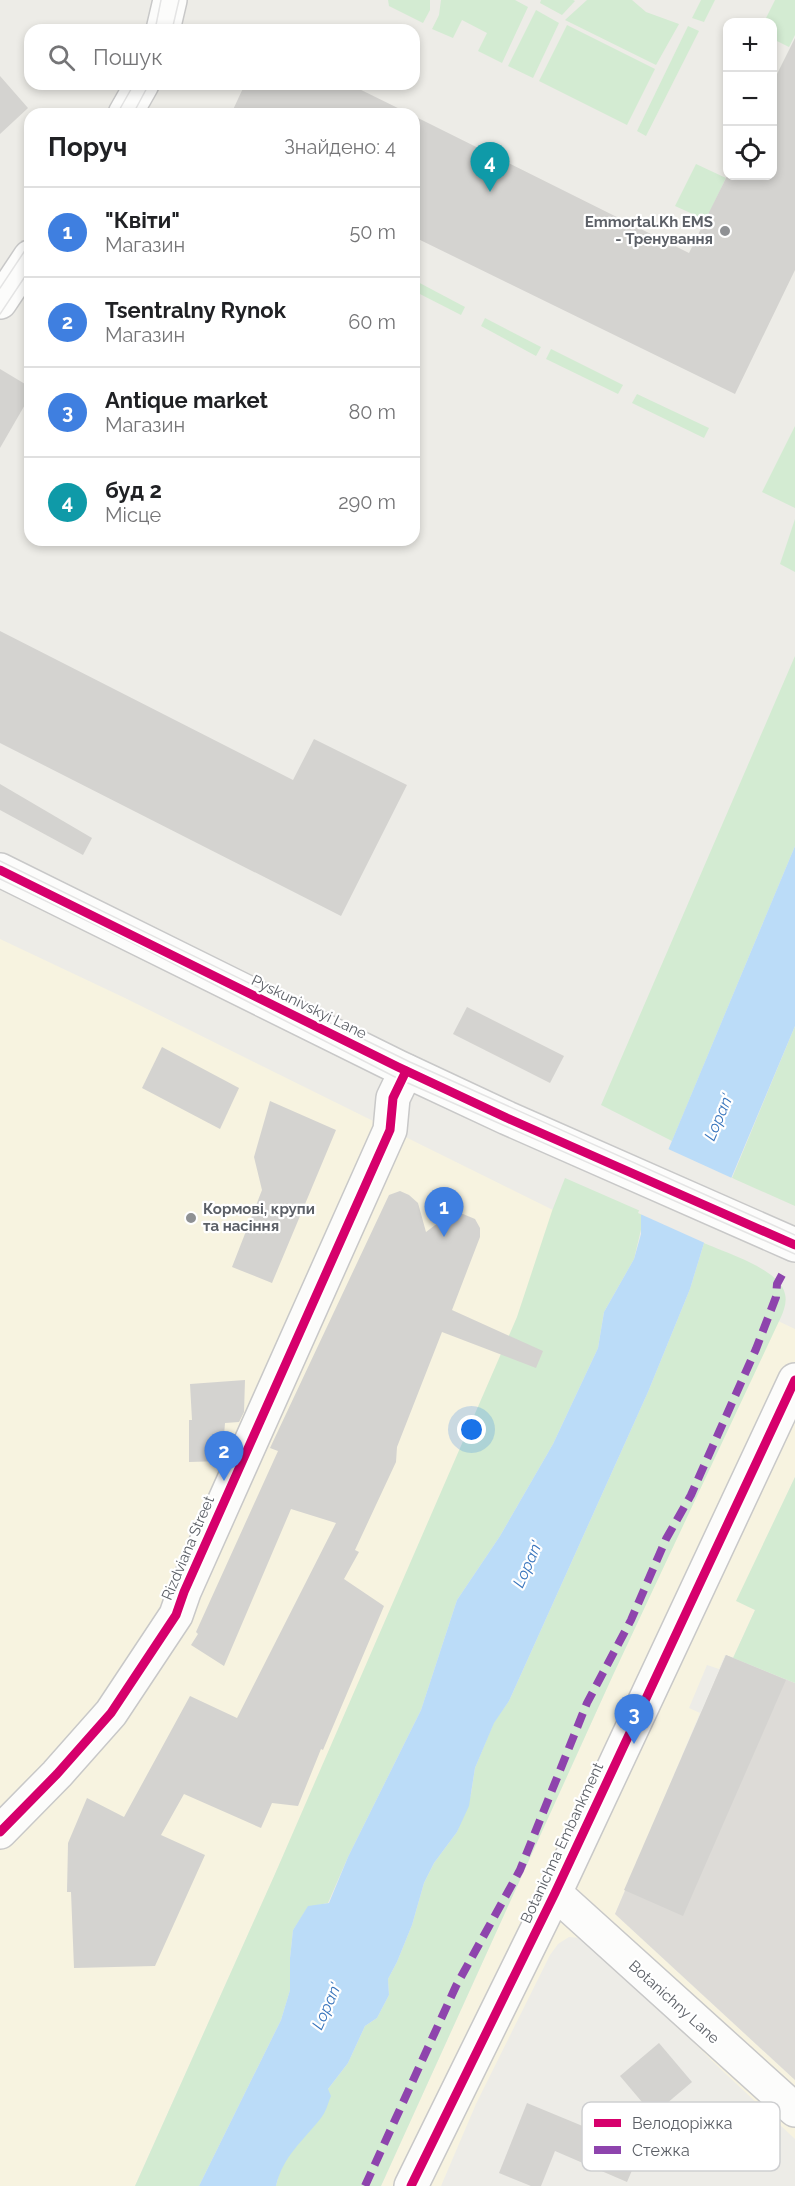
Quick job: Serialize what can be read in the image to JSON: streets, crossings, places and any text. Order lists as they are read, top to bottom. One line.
{"streets":{"street":["Pyskunivskyi Lane","Rizdviana Street","Botanichna Embankment","Botanichny Lane"]},"crossings":[["Pyskunivskyi Lane","Rizdviana Street"],["Botanichna Embankment","Botanichny Lane"]],"water":["Lopan'"],"places":["Emmortal.Kh EMS - Тренування","Кормові, крупи та насіння"],"legend":["Велодоріжка","Стежка"],"page":{"map_buttons":["+","−"],"search":"Пошук","heading":["Поруч","Знайдено: 4"],"pins":["4","1","2","3"],"list":[{"mark":"1","name":"\"Квіти\"","note":"Магазин","value":"50 m"},{"mark":"2","name":"Tsentralny Rynok","note":"Магазин","value":"60 m"},{"mark":"3","name":"Antique market","note":"Магазин","value":"80 m"},{"mark":"4","name":"буд 2","note":"Місце","value":"290 m"}]}}
